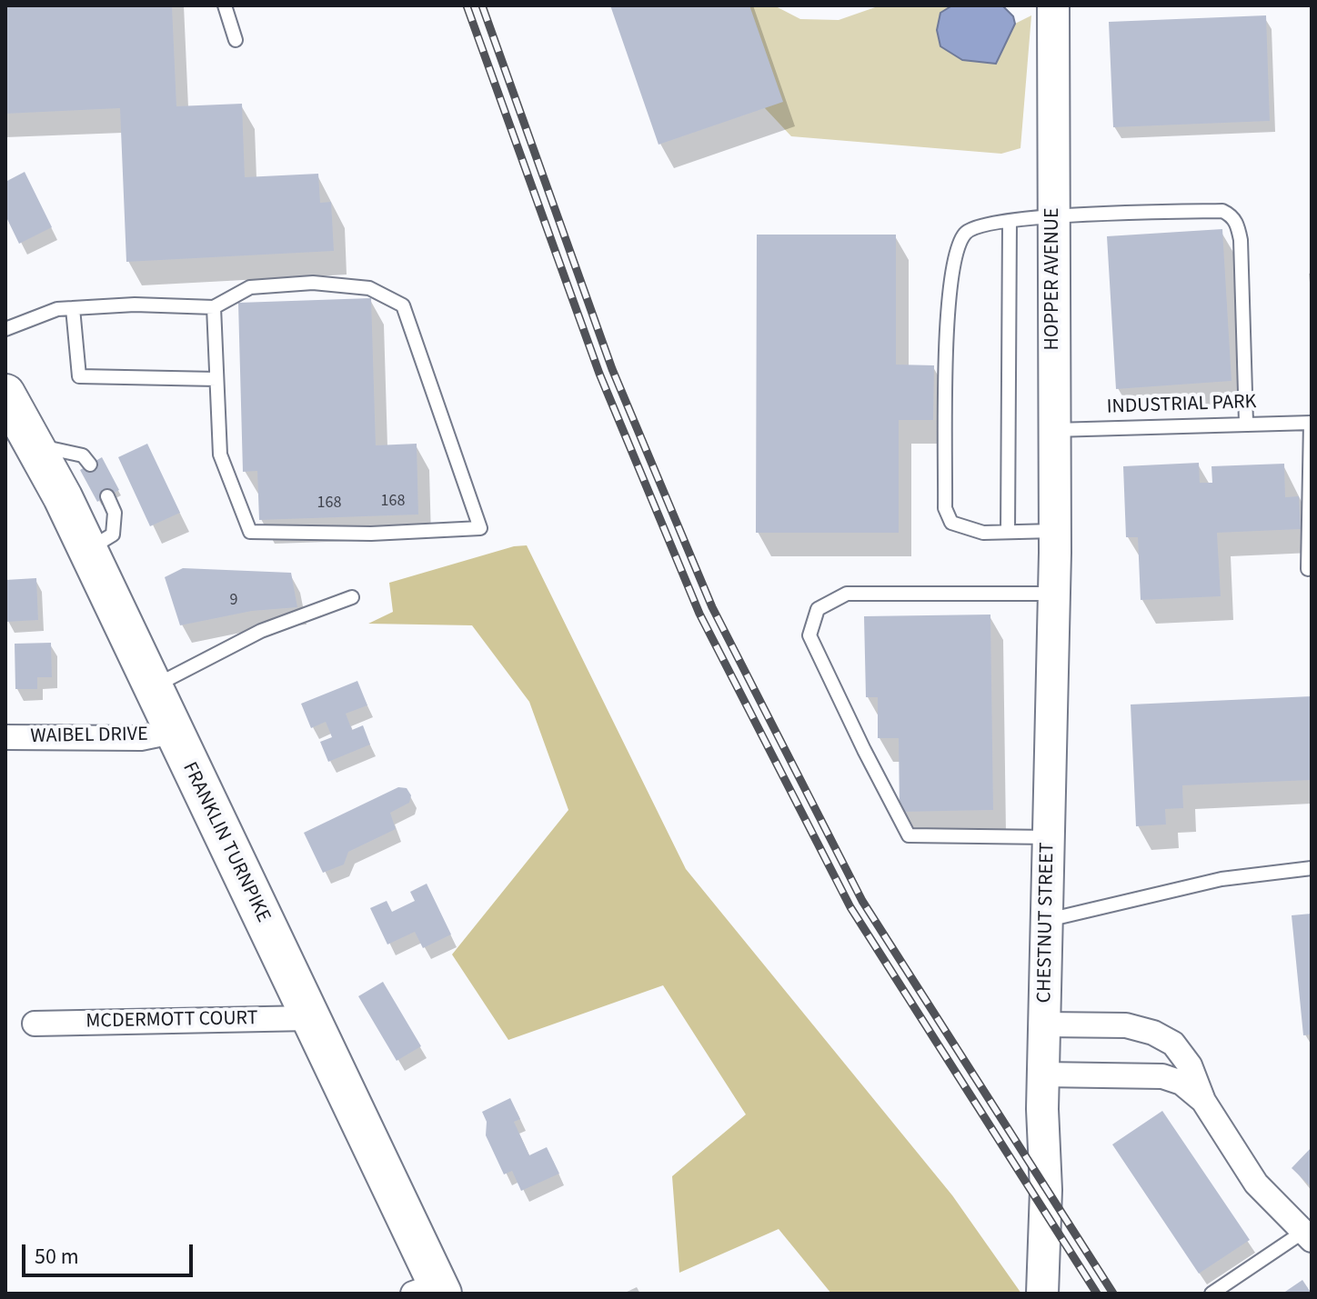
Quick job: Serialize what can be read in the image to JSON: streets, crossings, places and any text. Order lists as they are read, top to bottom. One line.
{"streets":{"main road":["FRANKLIN TURNPIKE"],"street":["HOPPER AVENUE","WAIBEL DRIVE","CHESTNUT STREET","MCDERMOTT COURT"],"lane":["INDUSTRIAL PARK"]},"crossings":[["HOPPER AVENUE","INDUSTRIAL PARK"],["HOPPER AVENUE","CHESTNUT STREET"],["WAIBEL DRIVE","FRANKLIN TURNPIKE"],["FRANKLIN TURNPIKE","MCDERMOTT COURT"]],"house_numbers":["168","168","9"],"scale_bar":"50 m"}
